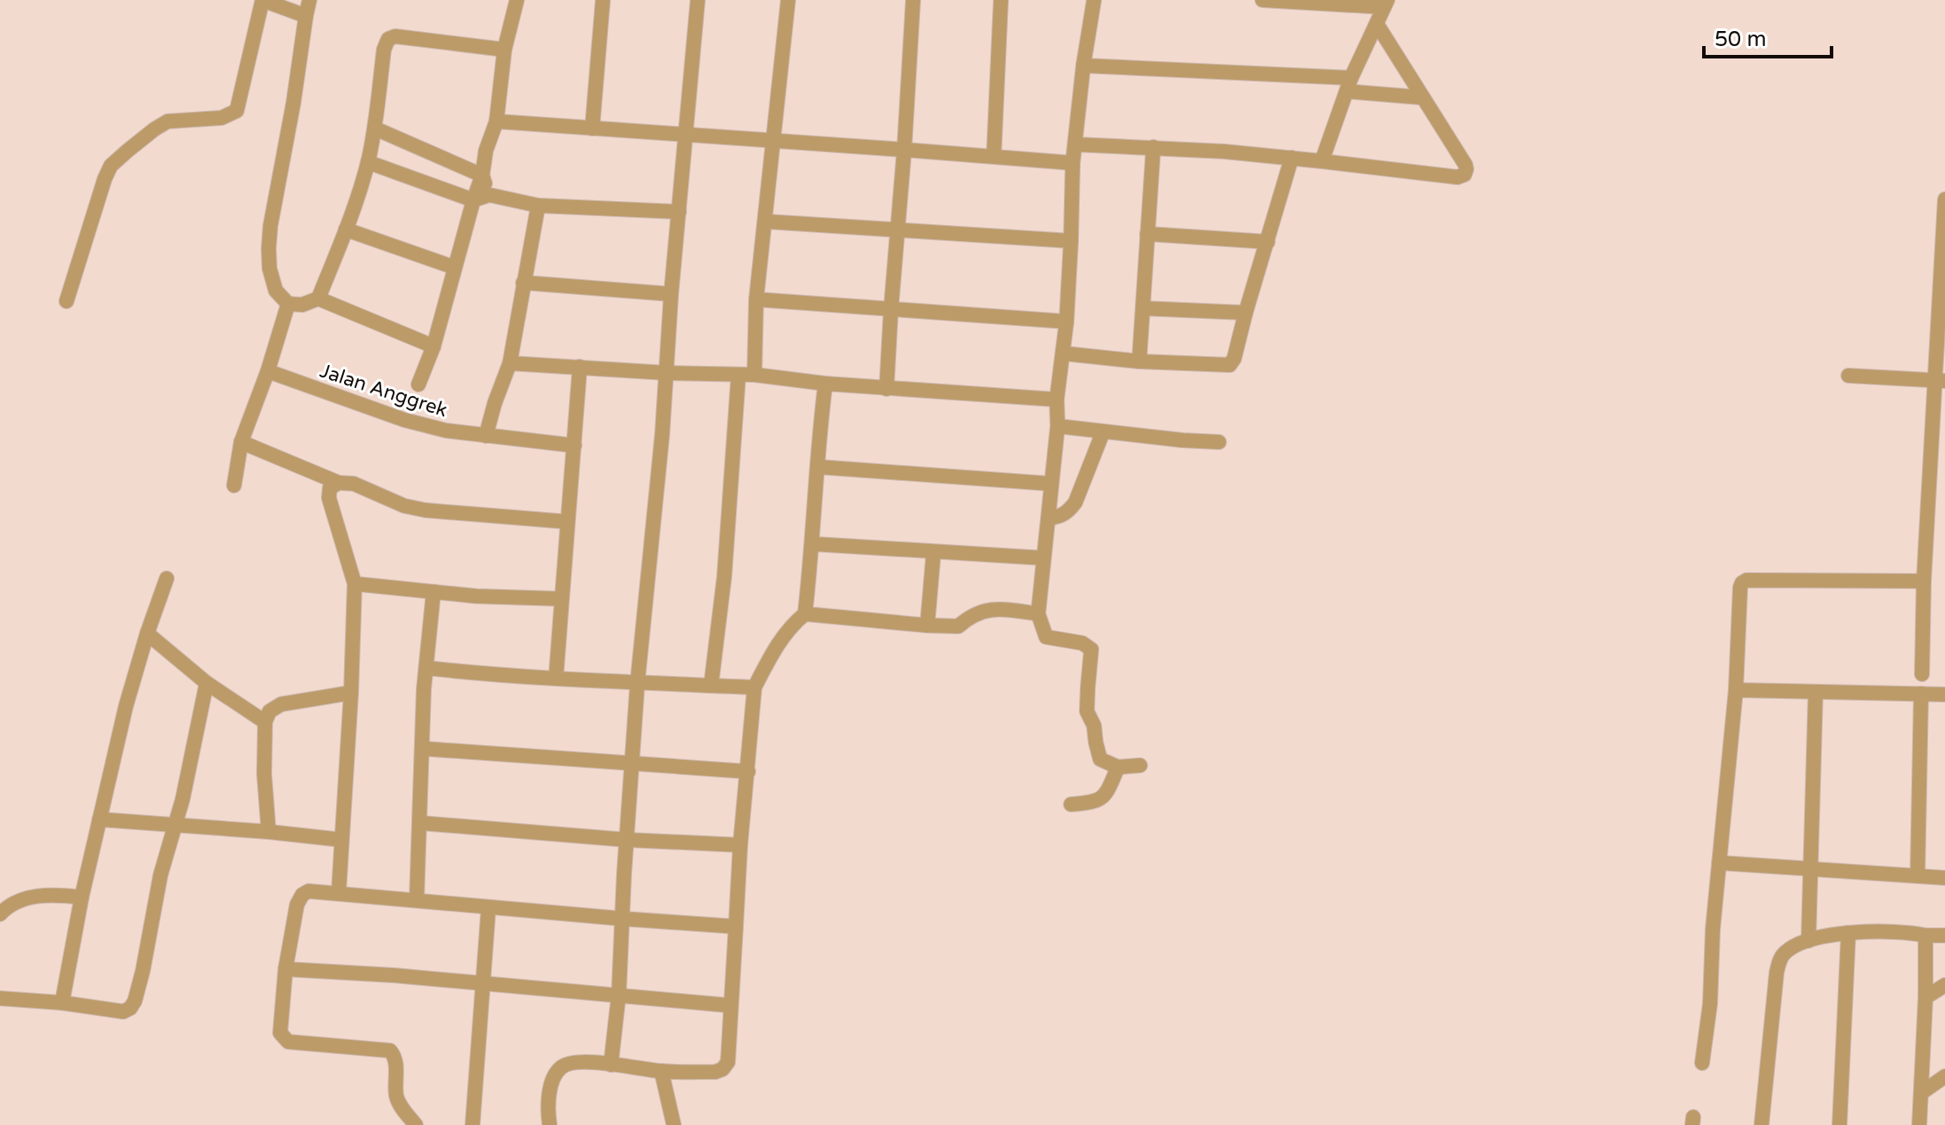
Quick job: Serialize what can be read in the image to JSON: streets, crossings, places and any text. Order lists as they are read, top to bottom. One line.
{"streets":{"street":["Jalan Anggrek"]},"scale_bar":"50 m"}
